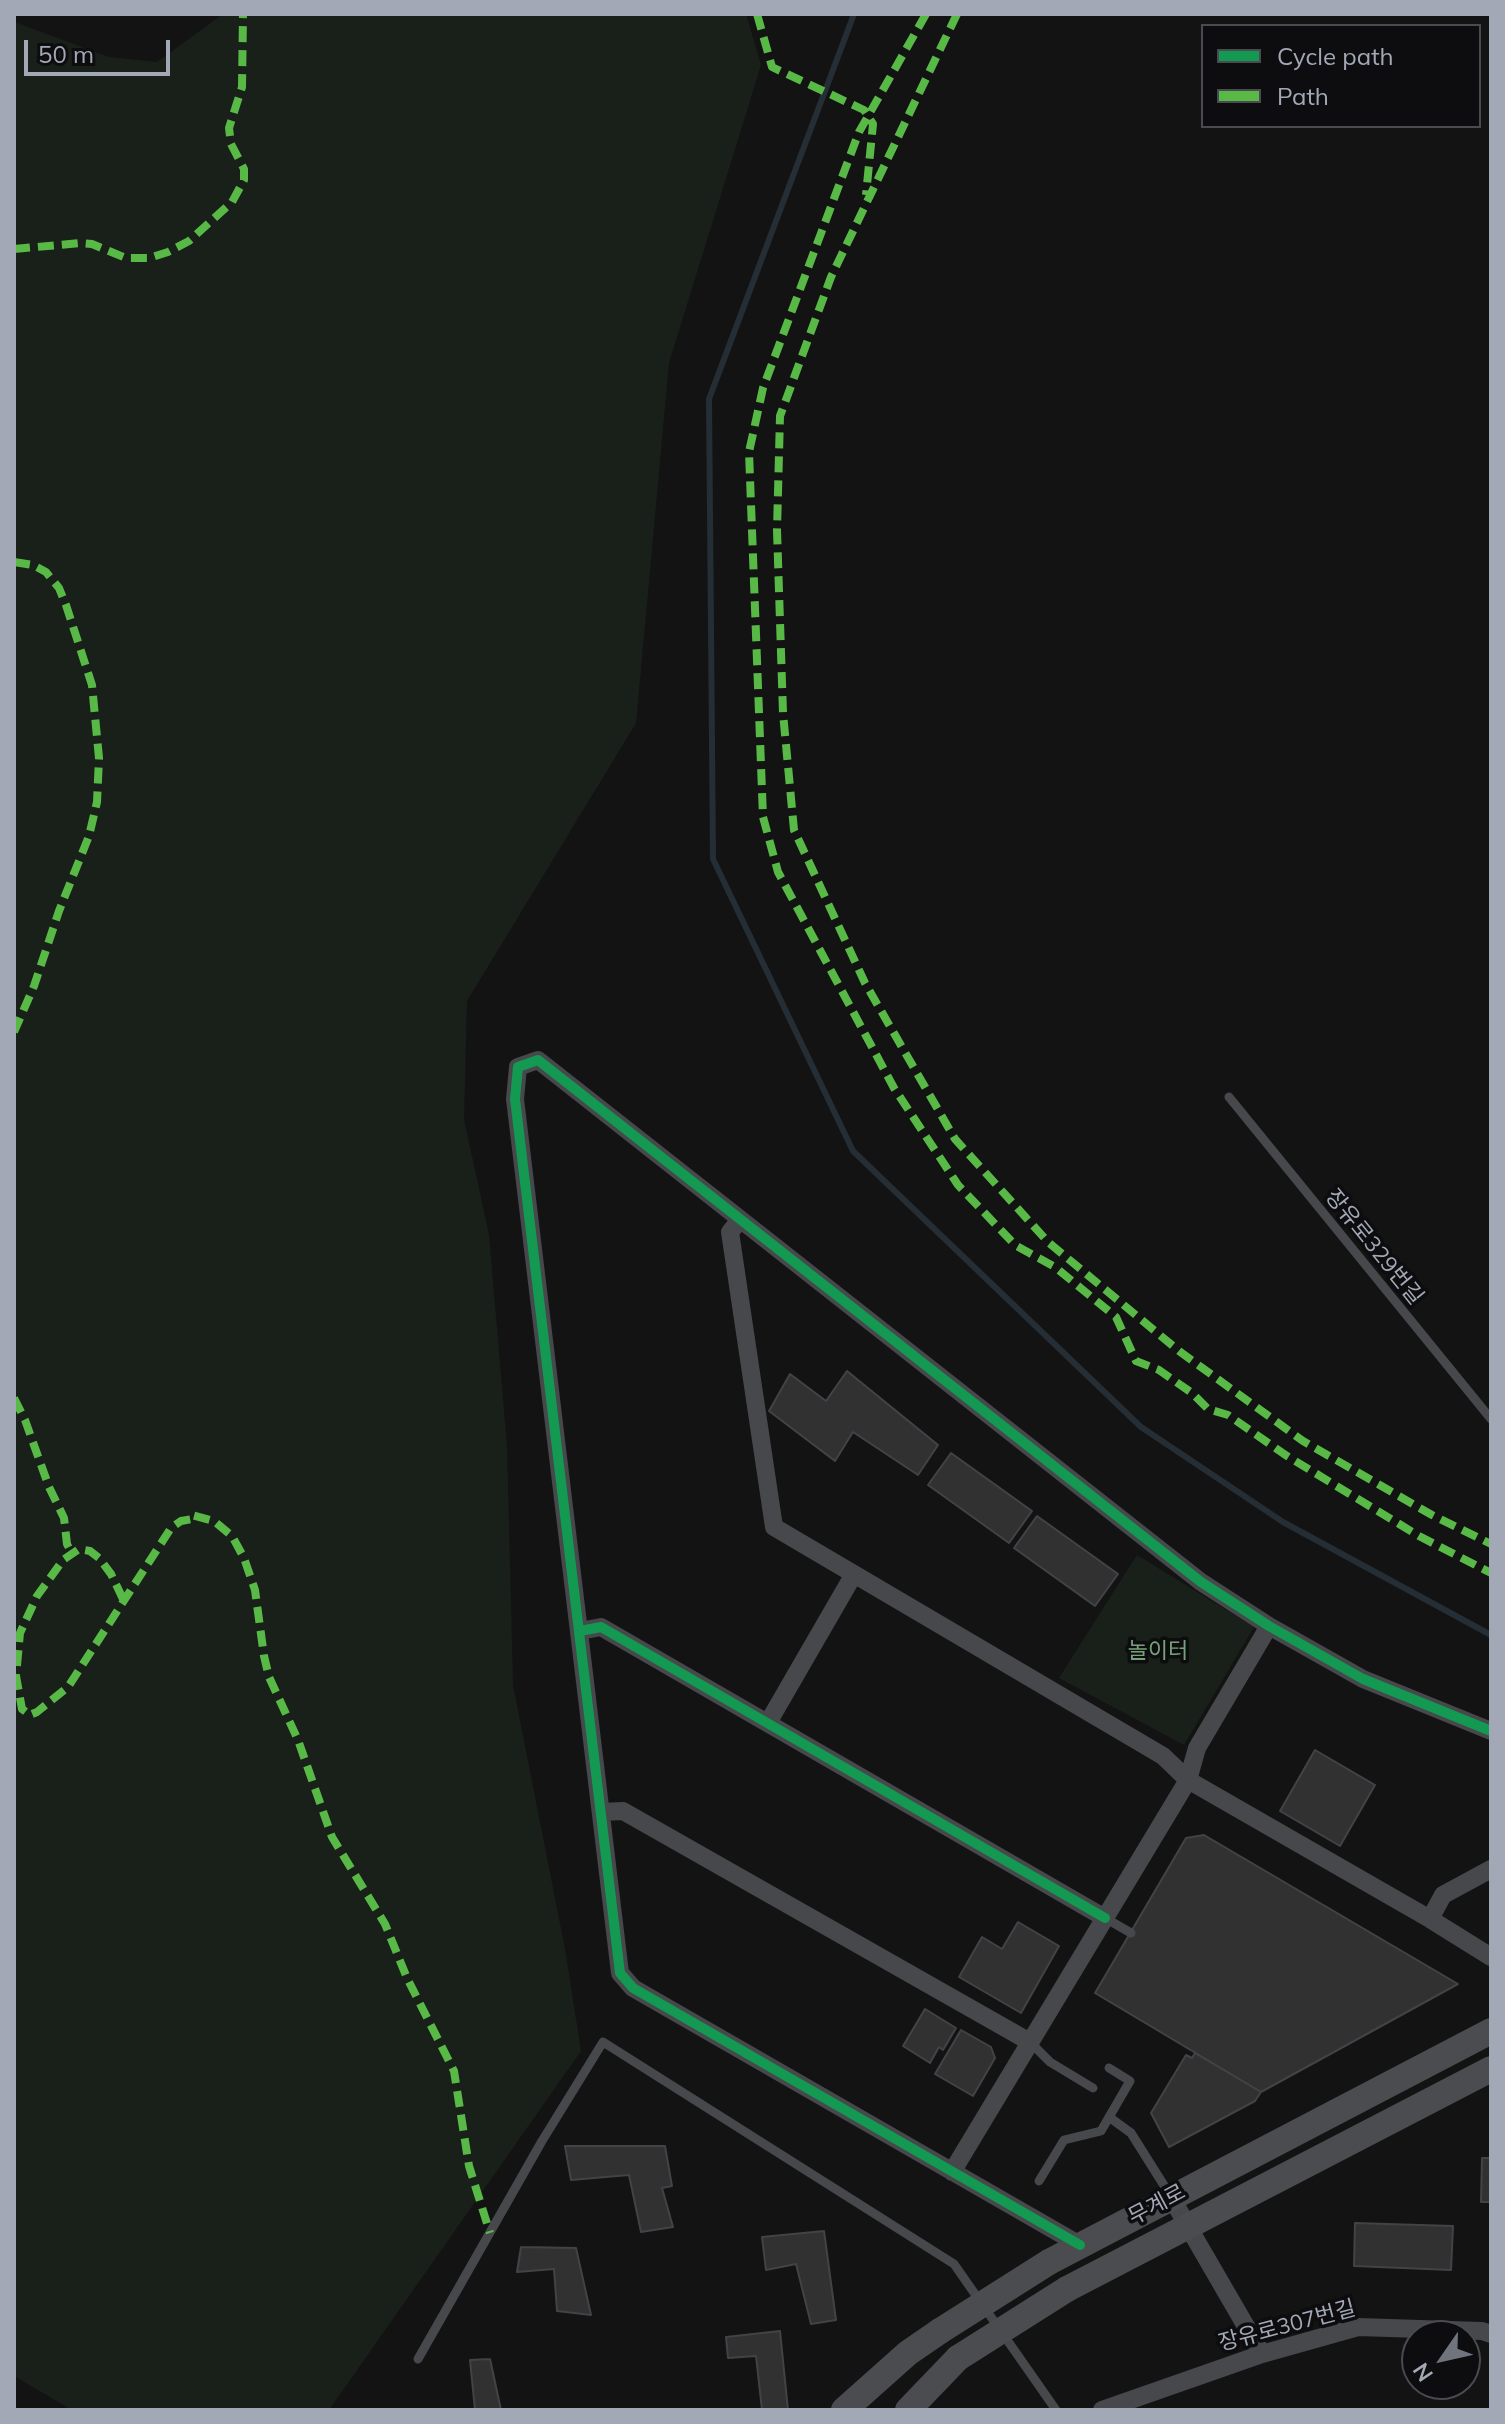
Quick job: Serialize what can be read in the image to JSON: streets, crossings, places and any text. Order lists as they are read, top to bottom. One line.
{"streets":{"main road":["무계로"],"street":["장유로307번길"],"lane":["장유로329번길"]},"parks":["놀이터"],"legend":["Cycle path","Path"],"scale_bar":"50 m","north":"bottom left"}
